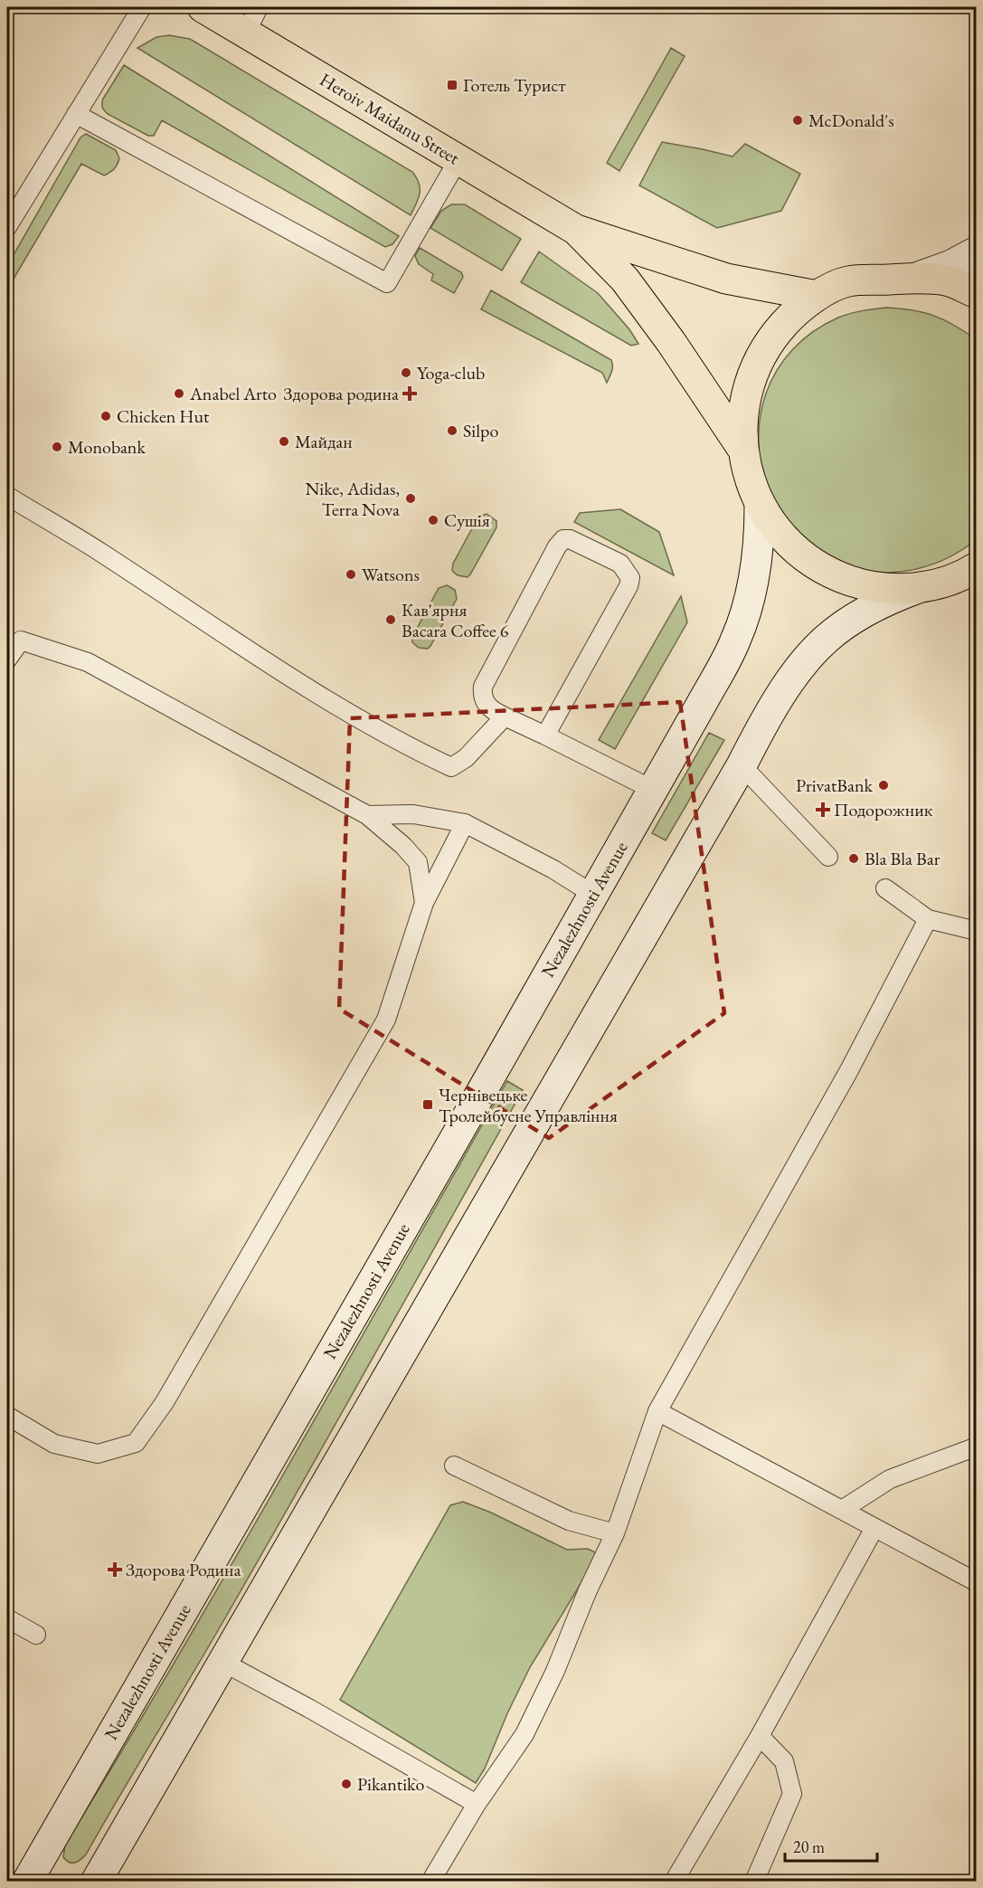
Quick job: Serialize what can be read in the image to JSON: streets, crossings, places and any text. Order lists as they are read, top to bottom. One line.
{"streets":{"main road":["Heroiv Maidanu Street","Nezalezhnosti Avenue"]},"places":{"transit":["Готель Турист","Чернівецьке Тролейбусне Управління"],"other":["McDonald's","Yoga-club","Anabel Arto","Chicken Hut","Silpo","Майдан","Monobank","Nike, Adidas, Terra Nova","Сушія","Watsons","Кав'ярня Bacara Coffee 6","PrivatBank","Bla Bla Bar","Pikantiko"],"health":["Здорова родина","Подорожник","Здорова Родина"]},"scale_bar":"20 m"}
